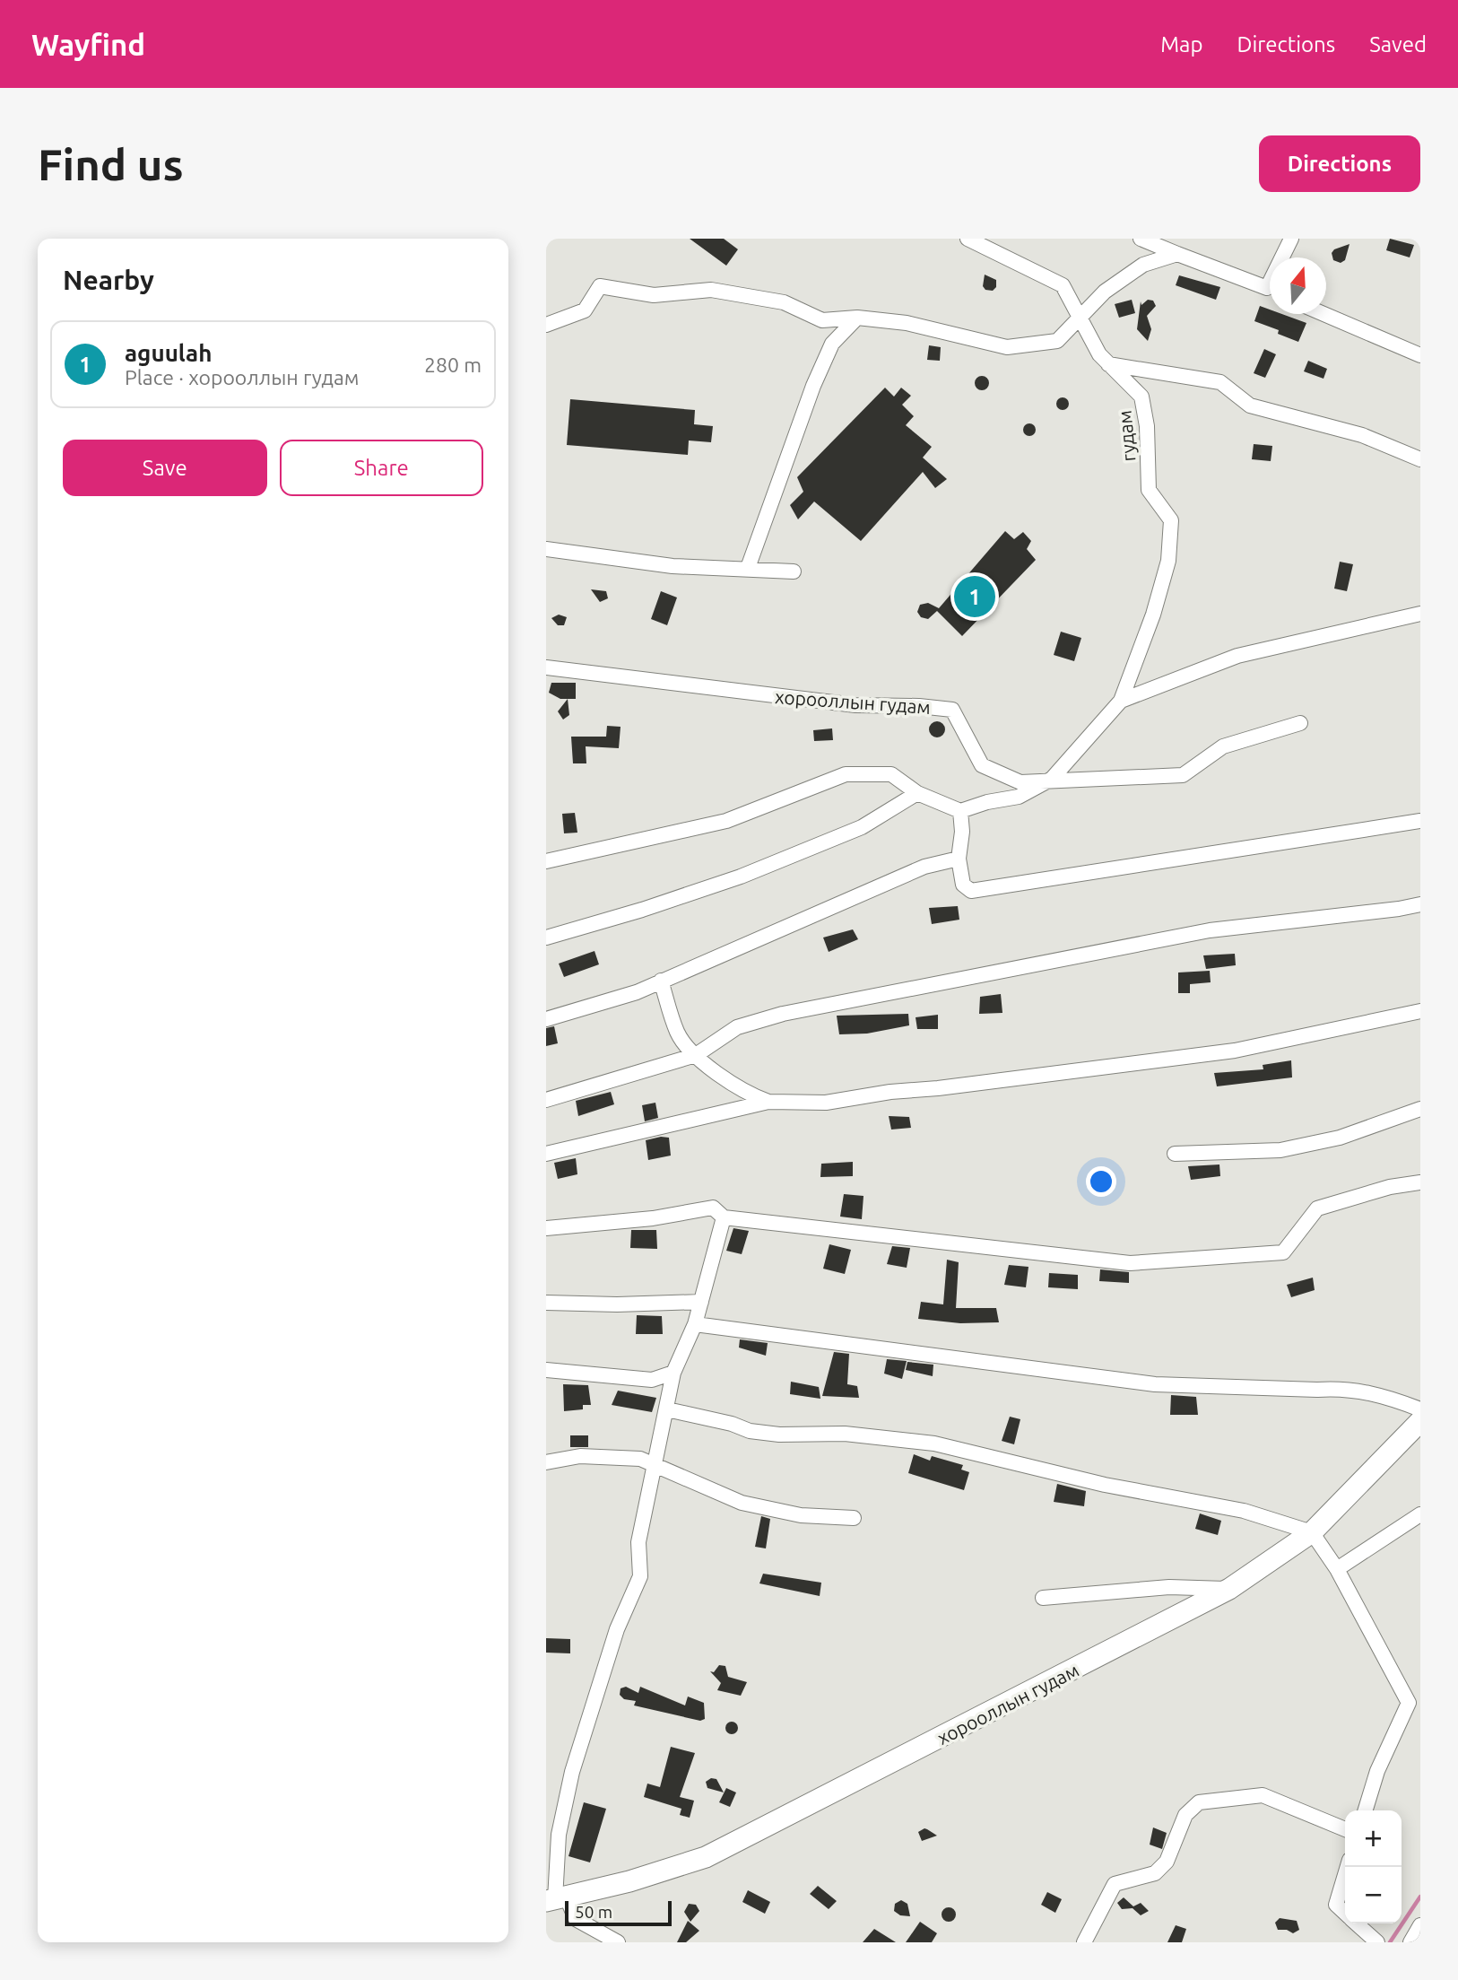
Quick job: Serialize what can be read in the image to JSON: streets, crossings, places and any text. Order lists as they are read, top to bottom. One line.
{"streets":{"main road":["хорооллын гудам"],"street":["гудам"]},"scale_bar":"50 m","north":"top","page":{"header":"Wayfind","nav":["Map","Directions","Saved"],"buttons":["Directions",["Save","Share"]],"title":"Find us","heading":"Nearby","list":[{"mark":"1","name":"aguulah","note":"Place · хорооллын гудам","value":"280 m"}],"pins":"1","map_buttons":["+","−"],"scale":"50 m"}}
